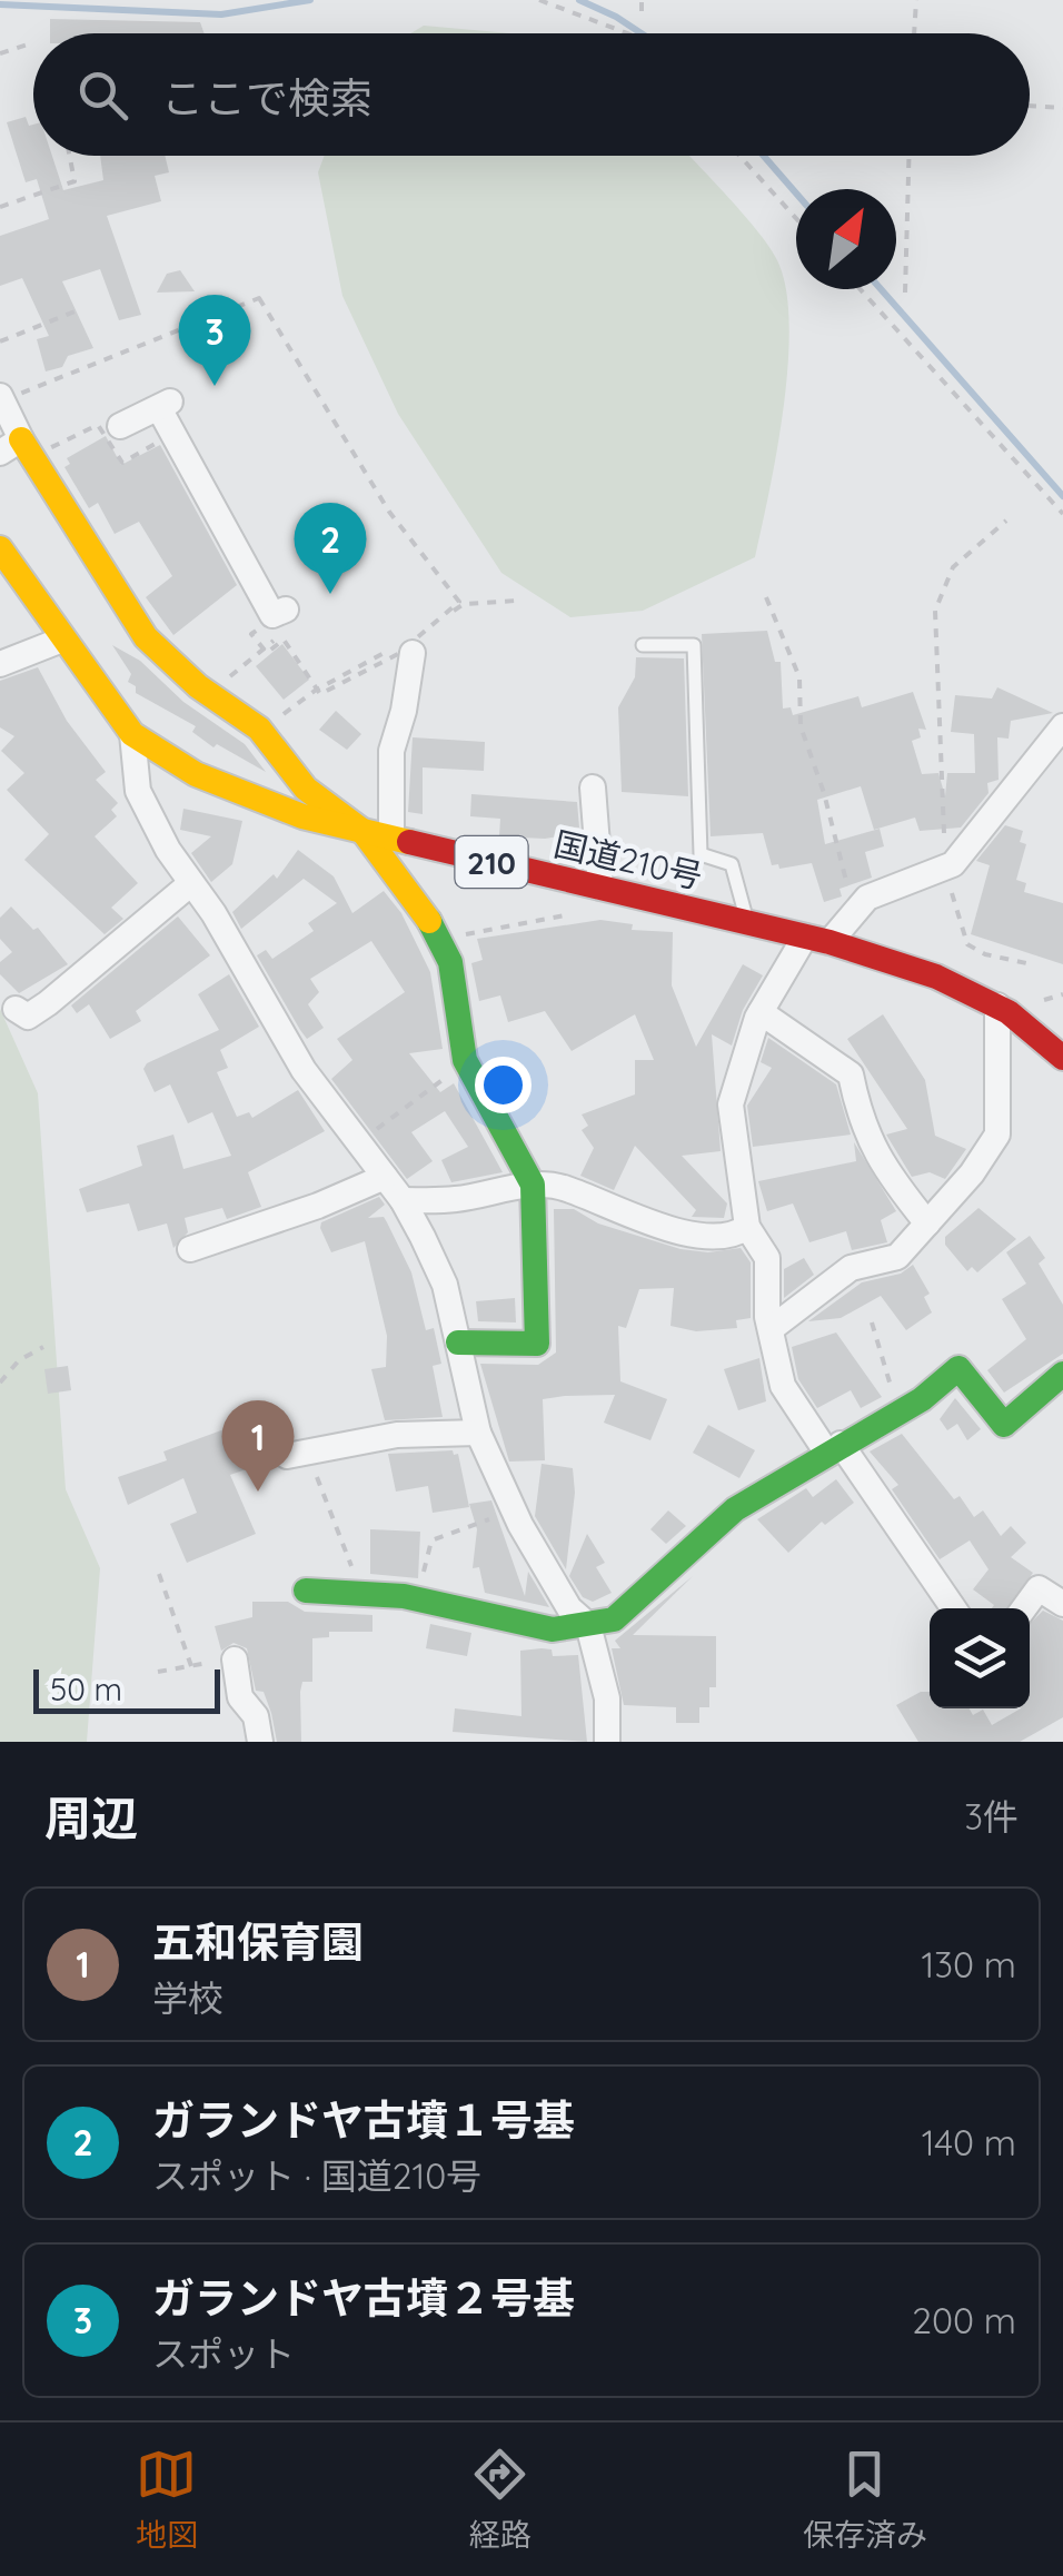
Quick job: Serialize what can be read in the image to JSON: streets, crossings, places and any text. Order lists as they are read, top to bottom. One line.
{"streets":{"main road":["国道210号","210"]},"scale_bar":"50 m","north":"top right","page":{"search":"ここで検索","pins":["3","2","1"],"scale":"50 m","heading":["周辺","3件"],"list":[{"mark":"1","name":"五和保育園","note":"学校","value":"130 m"},{"mark":"2","name":"ガランドヤ古墳１号基","note":"スポット · 国道210号","value":"140 m"},{"mark":"3","name":"ガランドヤ古墳２号基","note":"スポット","value":"200 m"}],"nav":["地図","経路","保存済み"]}}
